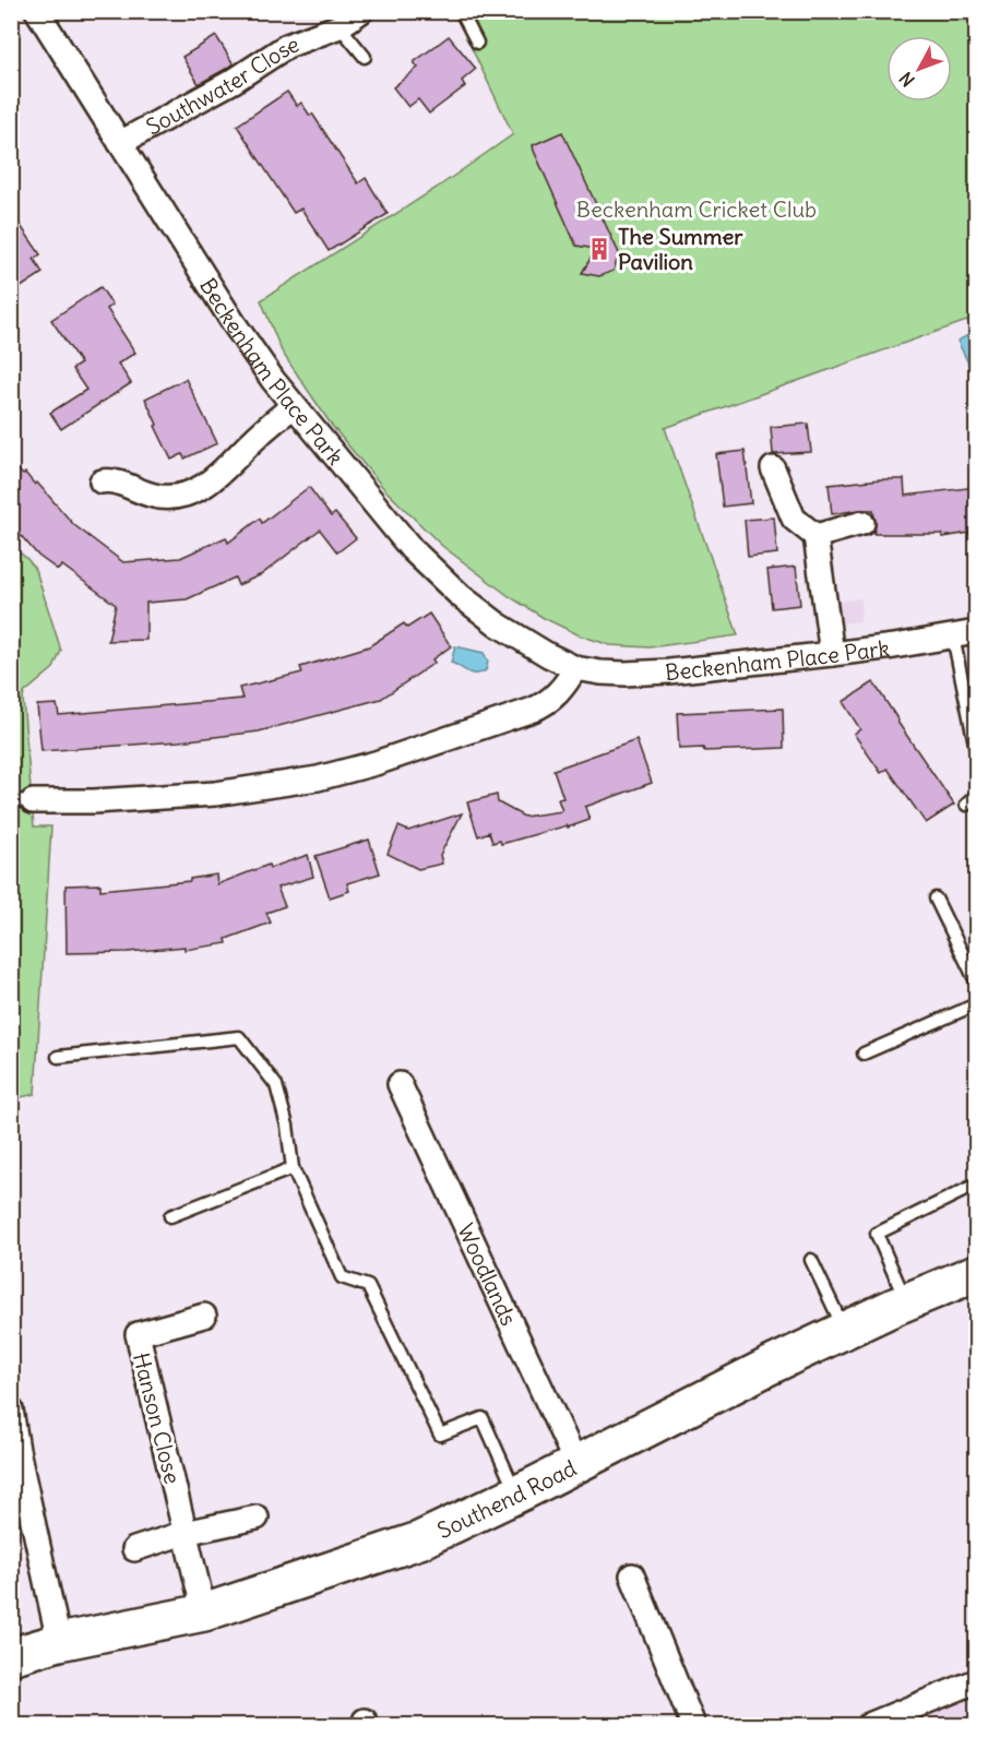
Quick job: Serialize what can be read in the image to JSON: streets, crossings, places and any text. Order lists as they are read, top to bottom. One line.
{"streets":{"main road":["Southend Road"],"street":["Southwater Close","Beckenham Place Park","Woodlands","Hanson Close"]},"crossings":[["Southwater Close","Beckenham Place Park"],["Woodlands","Southend Road"],["Hanson Close","Southend Road"]],"parks":["Beckenham Cricket Club"],"places":{"building":["The Summer Pavilion"]},"north":"bottom left"}
